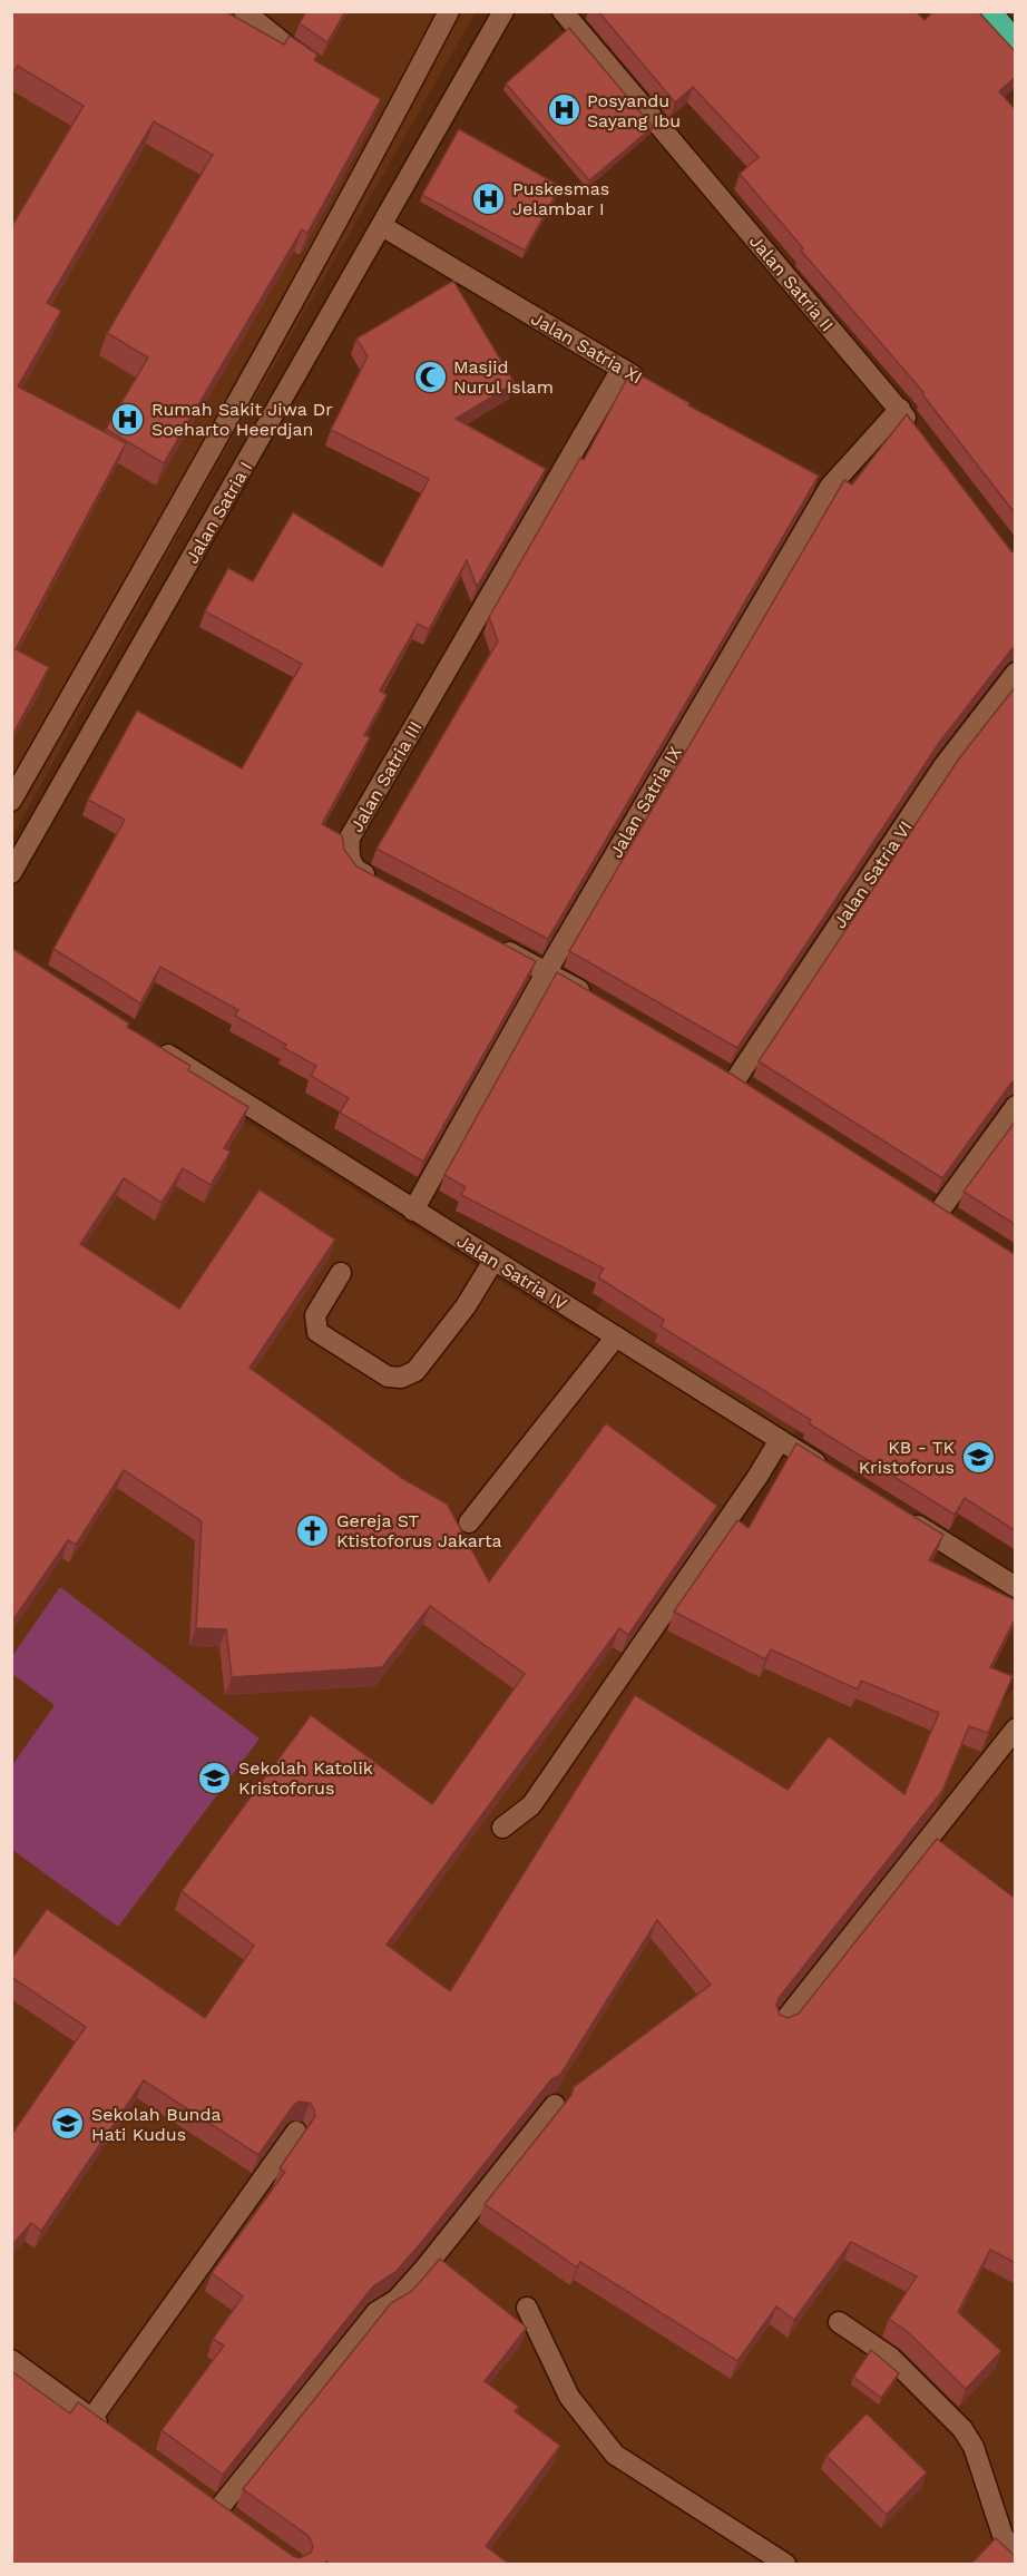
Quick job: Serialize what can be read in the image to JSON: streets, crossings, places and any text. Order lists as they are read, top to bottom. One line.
{"streets":{"street":["Jalan Satria II","Jalan Satria XI","Jalan Satria I","Jalan Satria III","Jalan Satria IX","Jalan Satria VI","Jalan Satria IV"]},"crossings":[["Jalan Satria II","Jalan Satria IX"],["Jalan Satria XI","Jalan Satria I"],["Jalan Satria XI","Jalan Satria III"],["Jalan Satria IX","Jalan Satria IV"]],"places":{"hospital":["Posyandu Sayang Ibu","Puskesmas Jelambar I","Rumah Sakit Jiwa Dr Soeharto Heerdjan"],"mosque":["Masjid Nurul Islam"],"school or university":["KB - TK Kristoforus","Sekolah Katolik Kristoforus","Sekolah Bunda Hati Kudus"],"church":["Gereja ST Ktistoforus Jakarta"]}}
